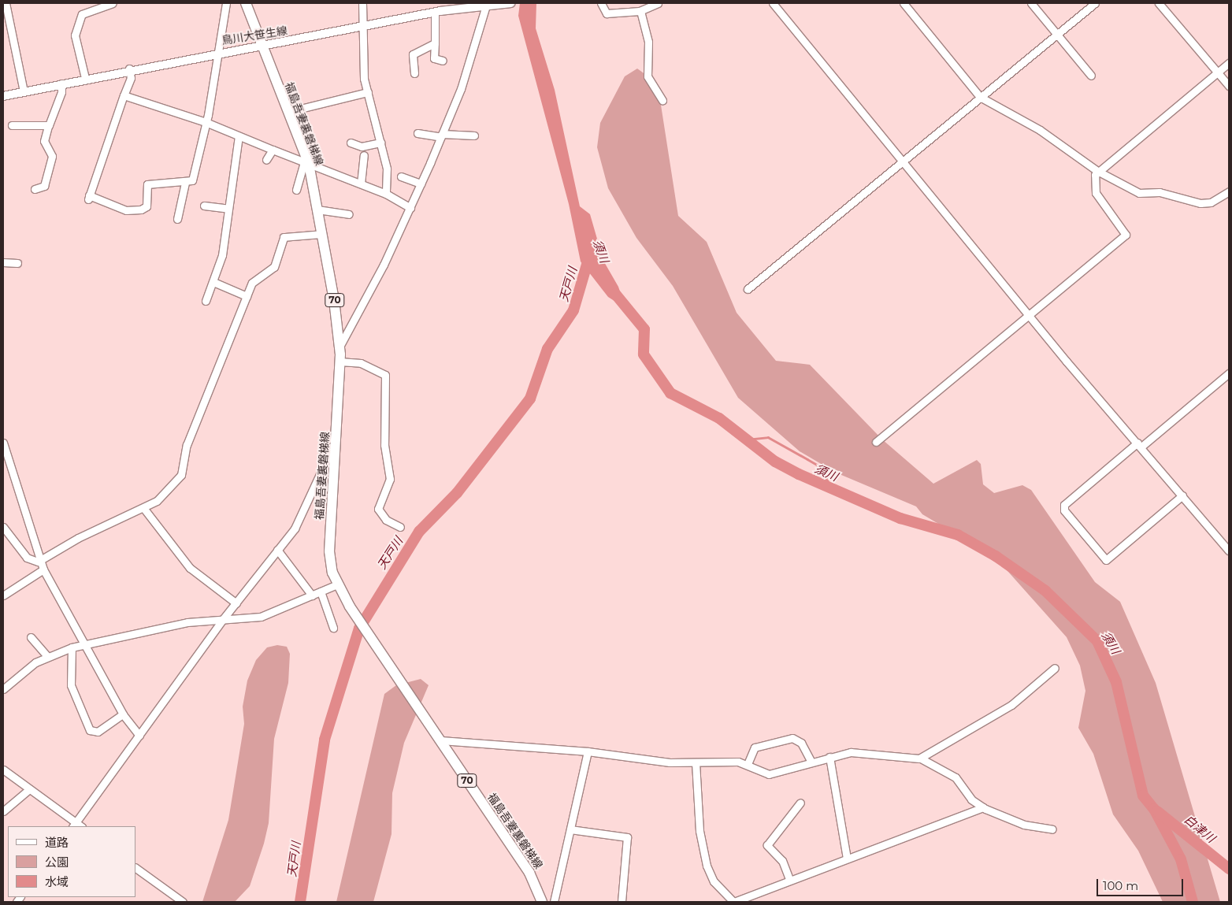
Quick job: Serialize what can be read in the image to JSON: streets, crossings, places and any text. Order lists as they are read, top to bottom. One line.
{"streets":{"main road":["福島吾妻裏磐梯線","70"],"street":["鳥川大笹生線"]},"crossings":[["鳥川大笹生線","福島吾妻裏磐梯線"]],"water":["須川","天戸川","白津川"],"legend":["道路","公園","水域"],"scale_bar":"100 m"}
